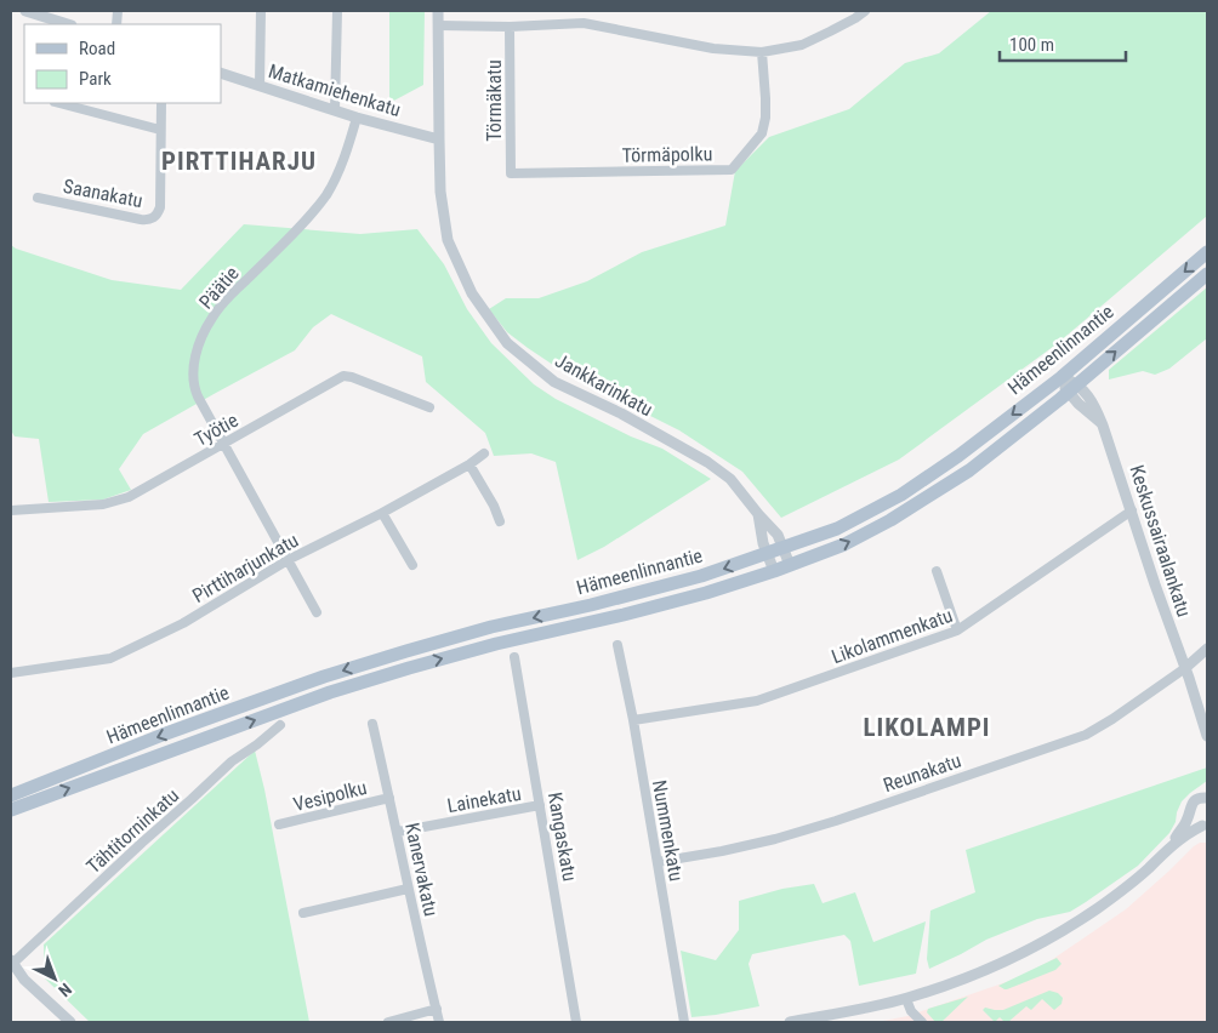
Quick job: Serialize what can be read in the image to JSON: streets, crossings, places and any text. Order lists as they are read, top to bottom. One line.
{"streets":{"main road":["Hämeenlinnantie"],"street":["Matkamiehenkatu","Törmäkatu","Törmäpolku","Saanakatu","Päätie","Jankkarinkatu","Työtie","Keskussairaalankatu","Pirttiharjunkatu","Likolammenkatu","Reunakatu","Vesipolku","Lainekatu","Tähtitorninkatu","Nummenkatu","Kangaskatu","Kanervakatu"]},"crossings":[["Matkamiehenkatu","Päätie"],["Matkamiehenkatu","Jankkarinkatu"],["Törmäkatu","Törmäpolku"],["Päätie","Työtie"],["Päätie","Pirttiharjunkatu"],["Hämeenlinnantie","Jankkarinkatu"],["Hämeenlinnantie","Keskussairaalankatu"],["Keskussairaalankatu","Likolammenkatu"],["Keskussairaalankatu","Reunakatu"],["Likolammenkatu","Nummenkatu"],["Reunakatu","Nummenkatu"],["Vesipolku","Kanervakatu"],["Lainekatu","Kangaskatu"],["Lainekatu","Kanervakatu"]],"districts":["PIRTTIHARJU","LIKOLAMPI"],"legend":["Road","Park"],"scale_bar":"100 m","north":"bottom right"}
